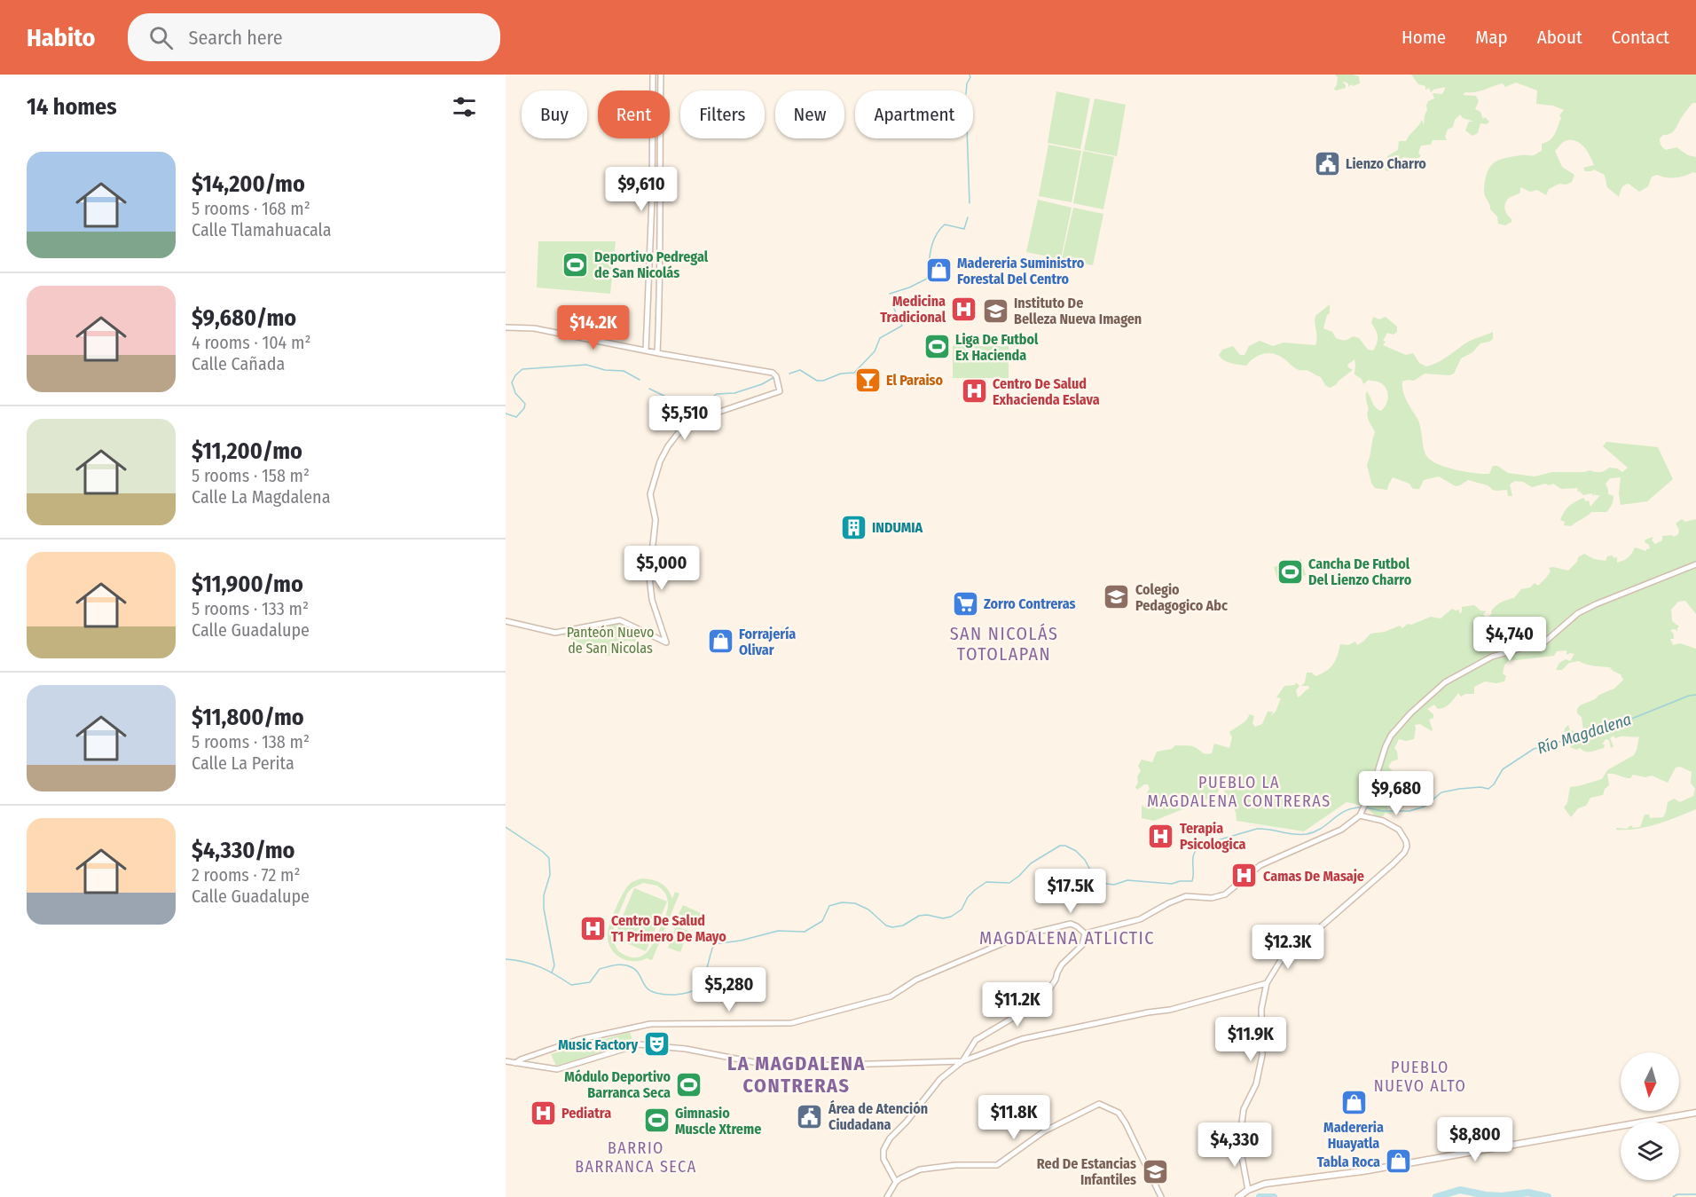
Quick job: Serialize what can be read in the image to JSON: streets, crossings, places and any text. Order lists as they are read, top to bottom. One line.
{"districts":["SAN NICOLÁS TOTOLAPAN","PUEBLO LA MAGDALENA CONTRERAS","MAGDALENA ATLICTIC","LA MAGDALENA CONTRERAS","PUEBLO NUEVO ALTO","BARRIO BARRANCA SECA"],"water":["Río Magdalena"],"parks":["Panteón Nuevo de San Nicolas"],"places":{"public building":["Lienzo Charro","Área de Atención Ciudadana"],"sports":["Deportivo Pedregal de San Nicolás","Liga De Futbol Ex Hacienda","Cancha De Futbol Del Lienzo Charro","Módulo Deportivo Barranca Seca","Gimnasio Muscle Xtreme"],"shop":["Madereria Suministro Forestal Del Centro","Forrajería Olivar","Madereria Huayatla","Tabla Roca"],"hospital":["Medicina Tradicional","Centro De Salud Exhacienda Eslava","Terapia Psicologica","Camas De Masaje","Centro De Salud T1 Primero De Mayo","Pediatra"],"school or university":["Instituto De Belleza Nueva Imagen","Colegio Pedagogico Abc","Red De Estancias Infantiles"],"bar":["El Paraiso"],"building":["INDUMIA"],"supermarket":["Zorro Contreras"],"theatre":["Music Factory"]},"north":"bottom","page":{"header":"Habito","search":"Search here","nav":["Home","Map","About","Contact"],"heading":"14 homes","chip":["Buy","Rent","Filters","New","Apartment"],"list":[{"name":"$14,200/mo","note":"5 rooms · 168 m² · Calle Tlamahuacala"},{"name":"$9,680/mo","note":"4 rooms · 104 m² · Calle Cañada"},{"name":"$11,200/mo","note":"5 rooms · 158 m² · Calle La Magdalena"},{"name":"$11,900/mo","note":"5 rooms · 133 m² · Calle Guadalupe"},{"name":"$11,800/mo","note":"5 rooms · 138 m² · Calle La Perita"},{"name":"$4,330/mo","note":"2 rooms · 72 m² · Calle Guadalupe"}],"price":["$9,610","$14.2K","$5,510","$5,000","$4,740","$9,680","$17.5K","$12.3K","$5,280","$11.2K","$11.9K","$11.8K","$8,800","$4,330"]}}
